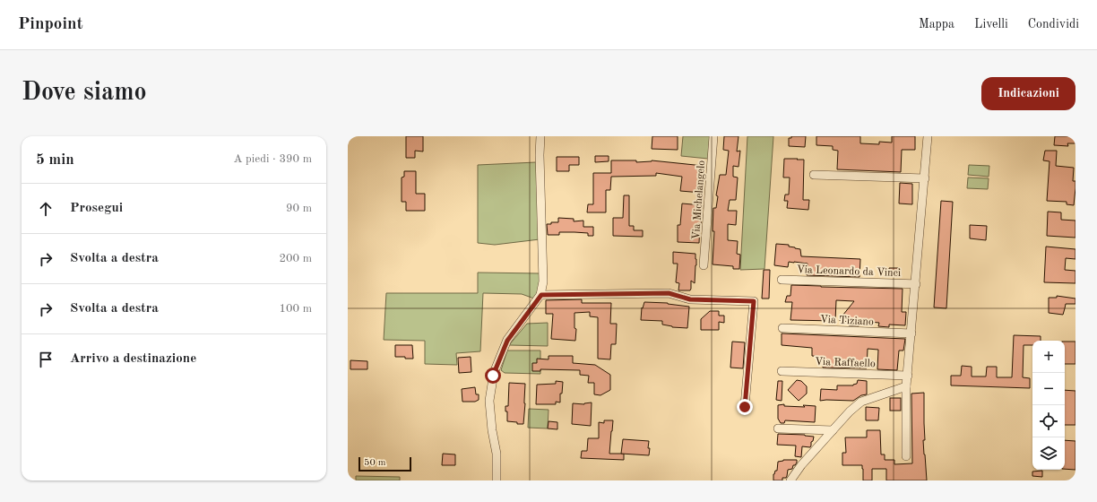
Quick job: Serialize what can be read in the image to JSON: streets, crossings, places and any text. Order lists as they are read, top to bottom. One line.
{"streets":{"street":["Via Michelangelo","Via Leonardo da Vinci","Via Tiziano","Via Raffaello"]},"scale_bar":"50 m","page":{"header":"Pinpoint","nav":["Mappa","Livelli","Condividi"],"buttons":"Indicazioni","title":"Dove siamo","heading":["5 min","A piedi · 390 m"],"list":[["Prosegui","90 m"],["Svolta a destra","200 m"],["Svolta a destra","100 m"],"Arrivo a destinazione"],"map_buttons":["+","−"],"scale":"50 m"}}
